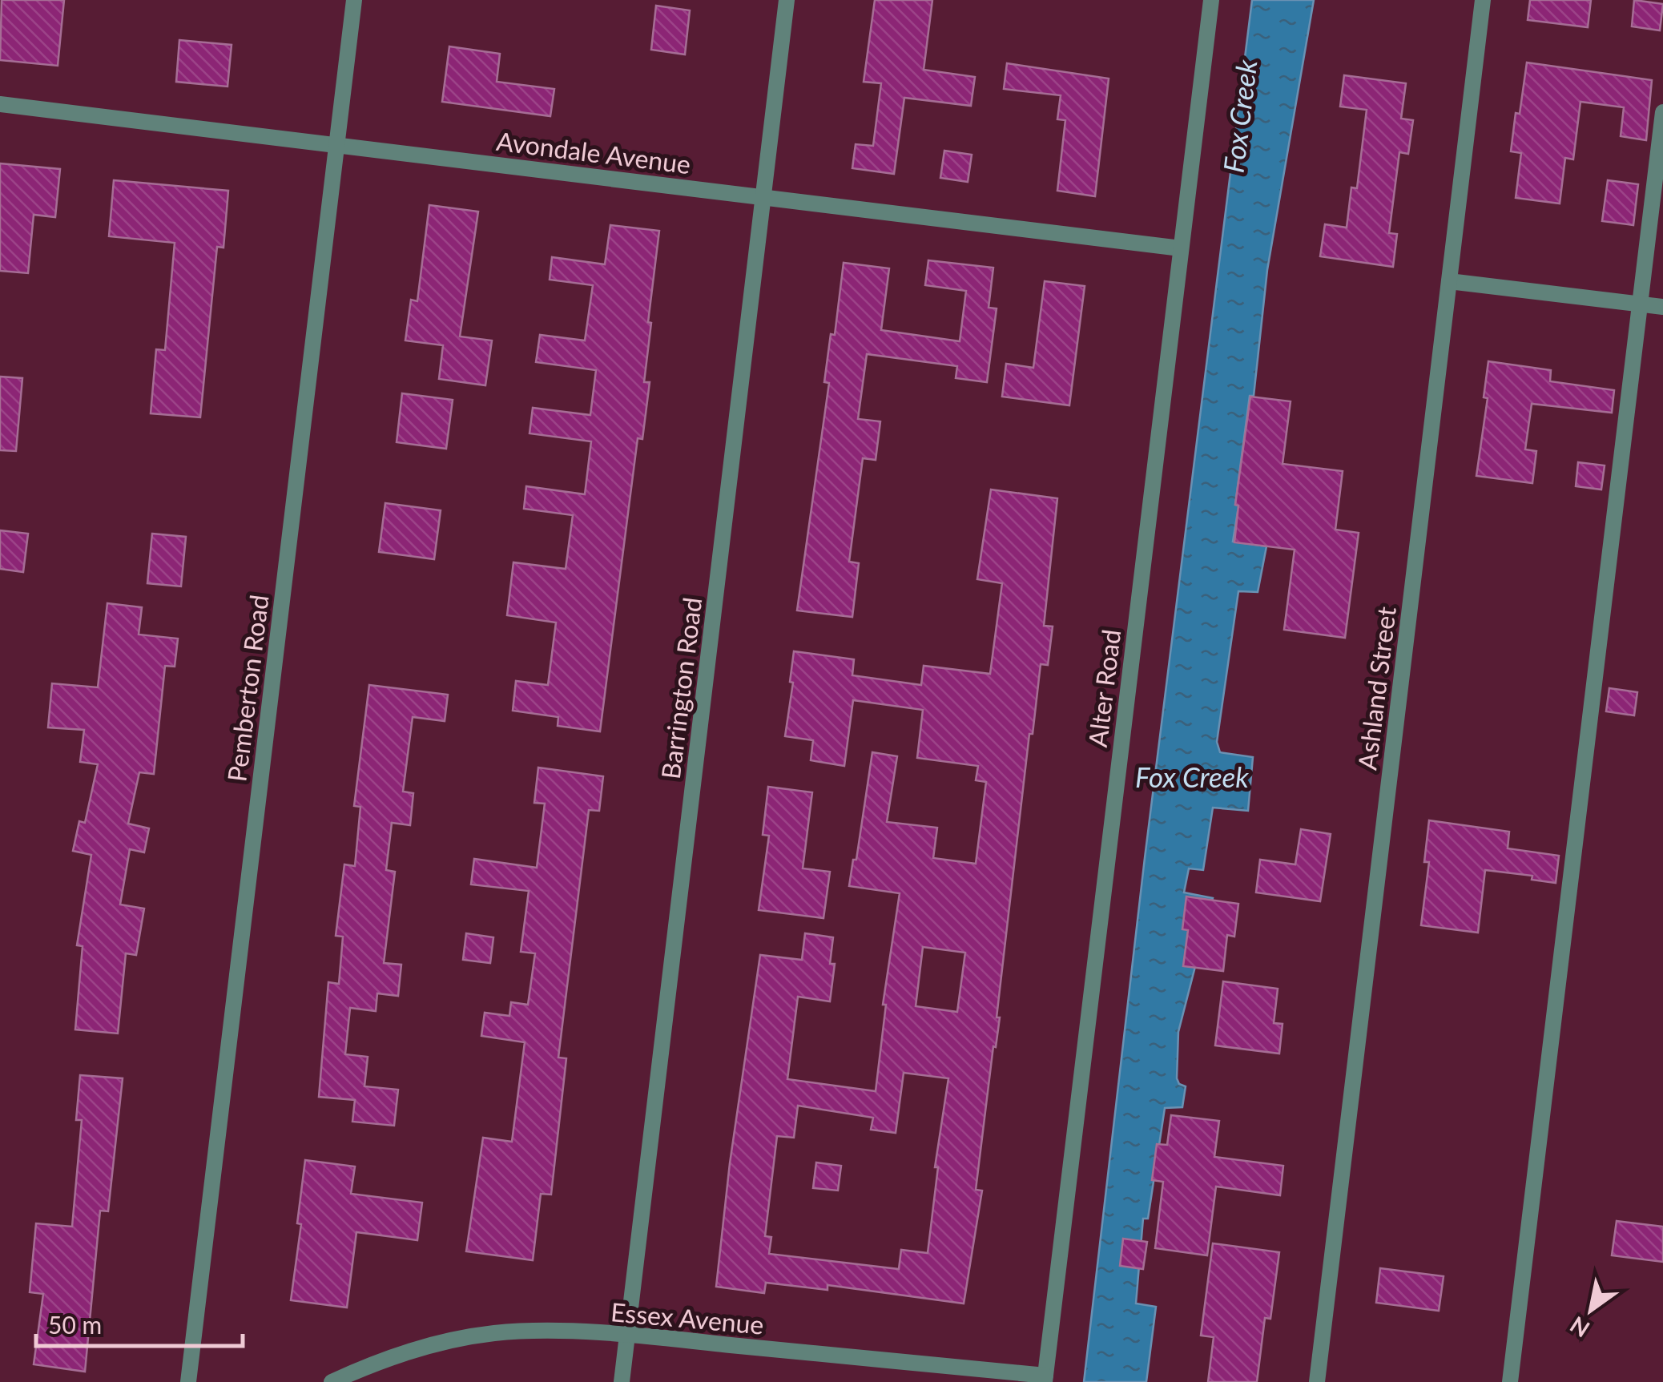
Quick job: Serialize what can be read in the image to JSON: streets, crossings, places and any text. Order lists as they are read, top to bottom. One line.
{"streets":{"street":["Avondale Avenue","Pemberton Road","Barrington Road","Alter Road","Ashland Street","Essex Avenue"]},"crossings":[["Avondale Avenue","Pemberton Road"],["Avondale Avenue","Barrington Road"],["Avondale Avenue","Alter Road"],["Barrington Road","Essex Avenue"],["Alter Road","Essex Avenue"]],"water":["Fox Creek"],"scale_bar":"50 m","north":"bottom left"}
